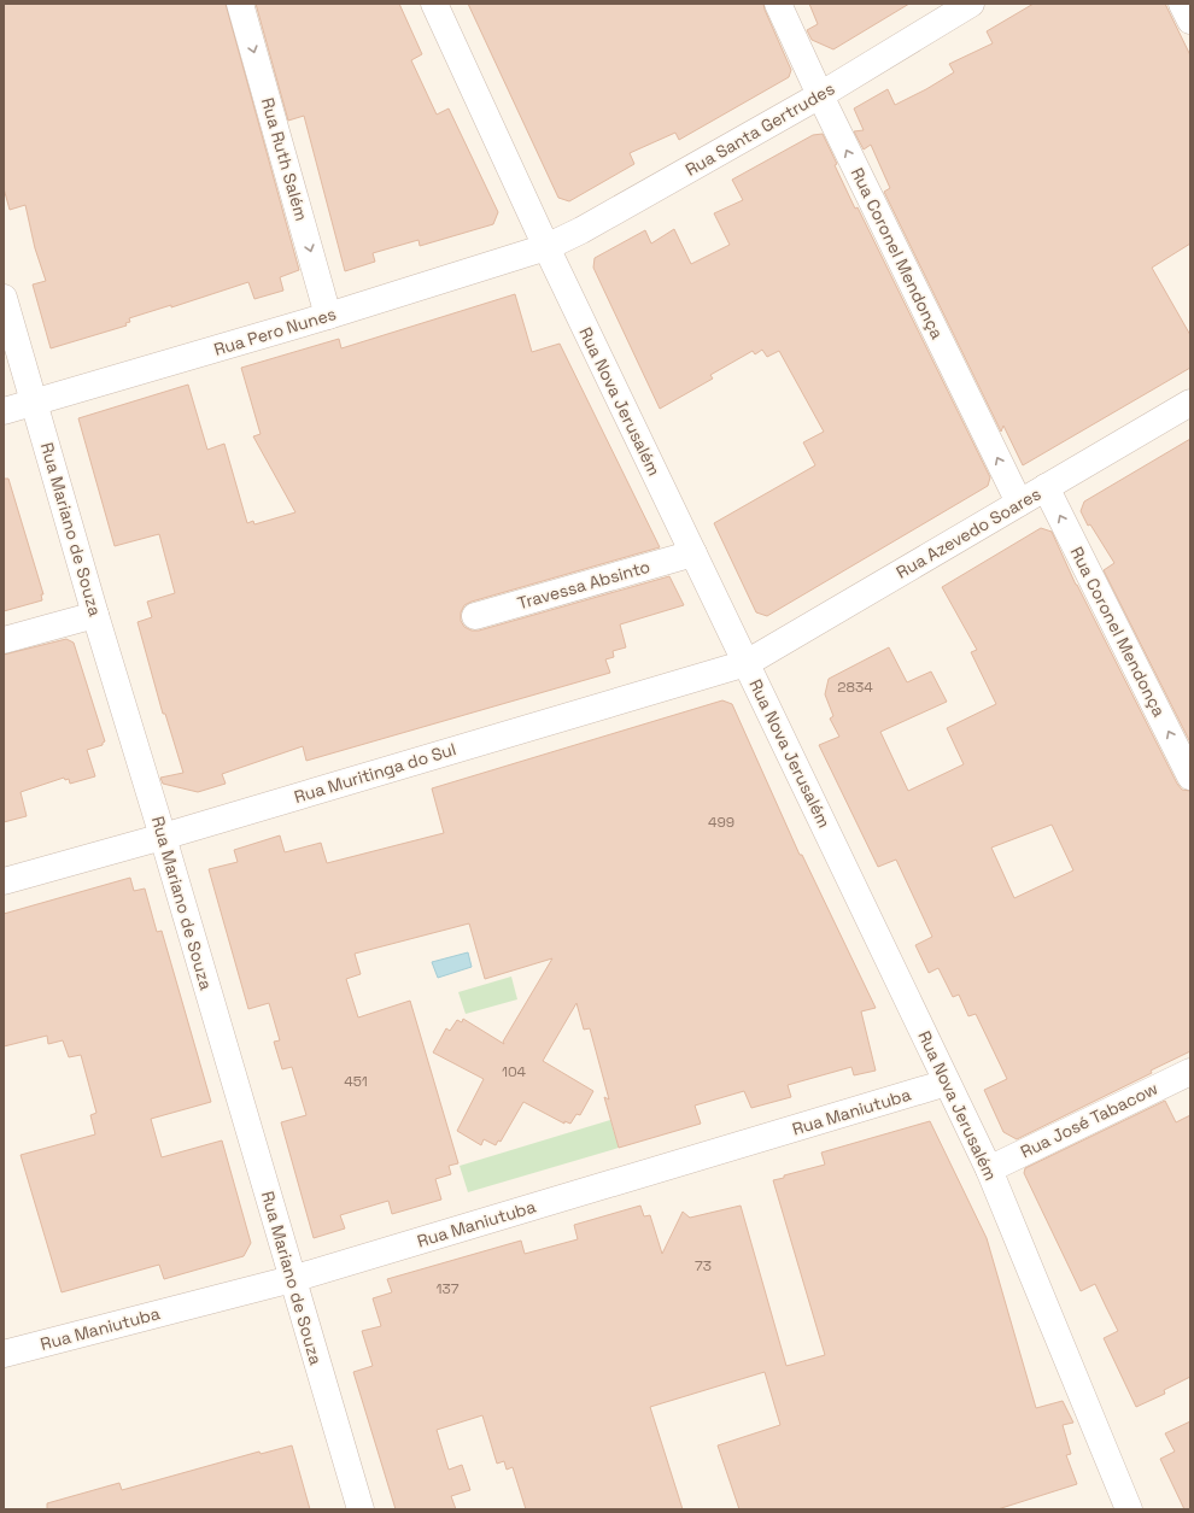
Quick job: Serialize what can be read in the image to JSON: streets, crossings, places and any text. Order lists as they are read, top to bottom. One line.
{"streets":{"street":["Rua Santa Gertrudes","Rua Ruth Salém","Rua Coronel Mendonça","Rua Pero Nunes","Rua Nova Jerusalém","Rua Mariano de Souza","Rua Azevedo Soares","Travessa Absinto","Rua Muritinga do Sul","Rua Maniutuba","Rua José Tabacow"]},"crossings":[["Rua Santa Gertrudes","Rua Coronel Mendonça"],["Rua Santa Gertrudes","Rua Pero Nunes"],["Rua Santa Gertrudes","Rua Nova Jerusalém"],["Rua Ruth Salém","Rua Pero Nunes"],["Rua Coronel Mendonça","Rua Azevedo Soares"],["Rua Pero Nunes","Rua Nova Jerusalém"],["Rua Pero Nunes","Rua Mariano de Souza"],["Rua Nova Jerusalém","Rua Azevedo Soares"],["Rua Nova Jerusalém","Travessa Absinto"],["Rua Nova Jerusalém","Rua Muritinga do Sul"],["Rua Nova Jerusalém","Rua Maniutuba"],["Rua Nova Jerusalém","Rua José Tabacow"],["Rua Mariano de Souza","Rua Muritinga do Sul"],["Rua Mariano de Souza","Rua Maniutuba"],["Rua Azevedo Soares","Rua Muritinga do Sul"]],"one_way":["Rua Ruth Salém","Rua Coronel Mendonça"],"house_numbers":["2834","499","104","451","73","137"]}
